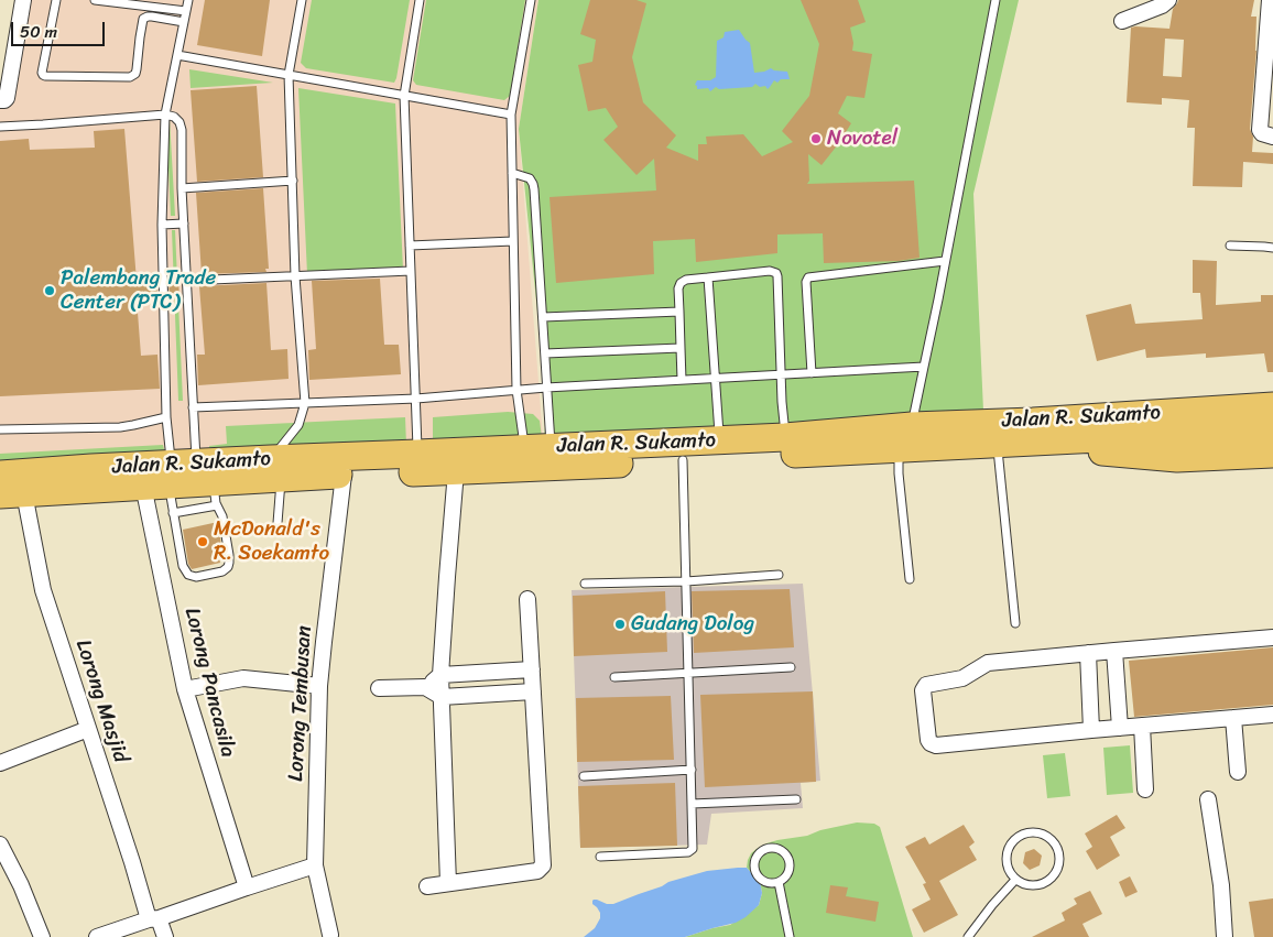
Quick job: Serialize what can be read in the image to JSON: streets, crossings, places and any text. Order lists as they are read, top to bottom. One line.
{"streets":{"highway":["Jalan R. Sukamto"],"street":["Lorong Pancasila","Lorong Masjid","Lorong Tembusan"]},"crossings":[["Jalan R. Sukamto","Lorong Pancasila"],["Jalan R. Sukamto","Lorong Masjid"],["Jalan R. Sukamto","Lorong Tembusan"]],"places":["Novotel","Palembang Trade Center (PTC)","McDonald's R. Soekamto","Gudang Dolog"],"scale_bar":"50 m"}
